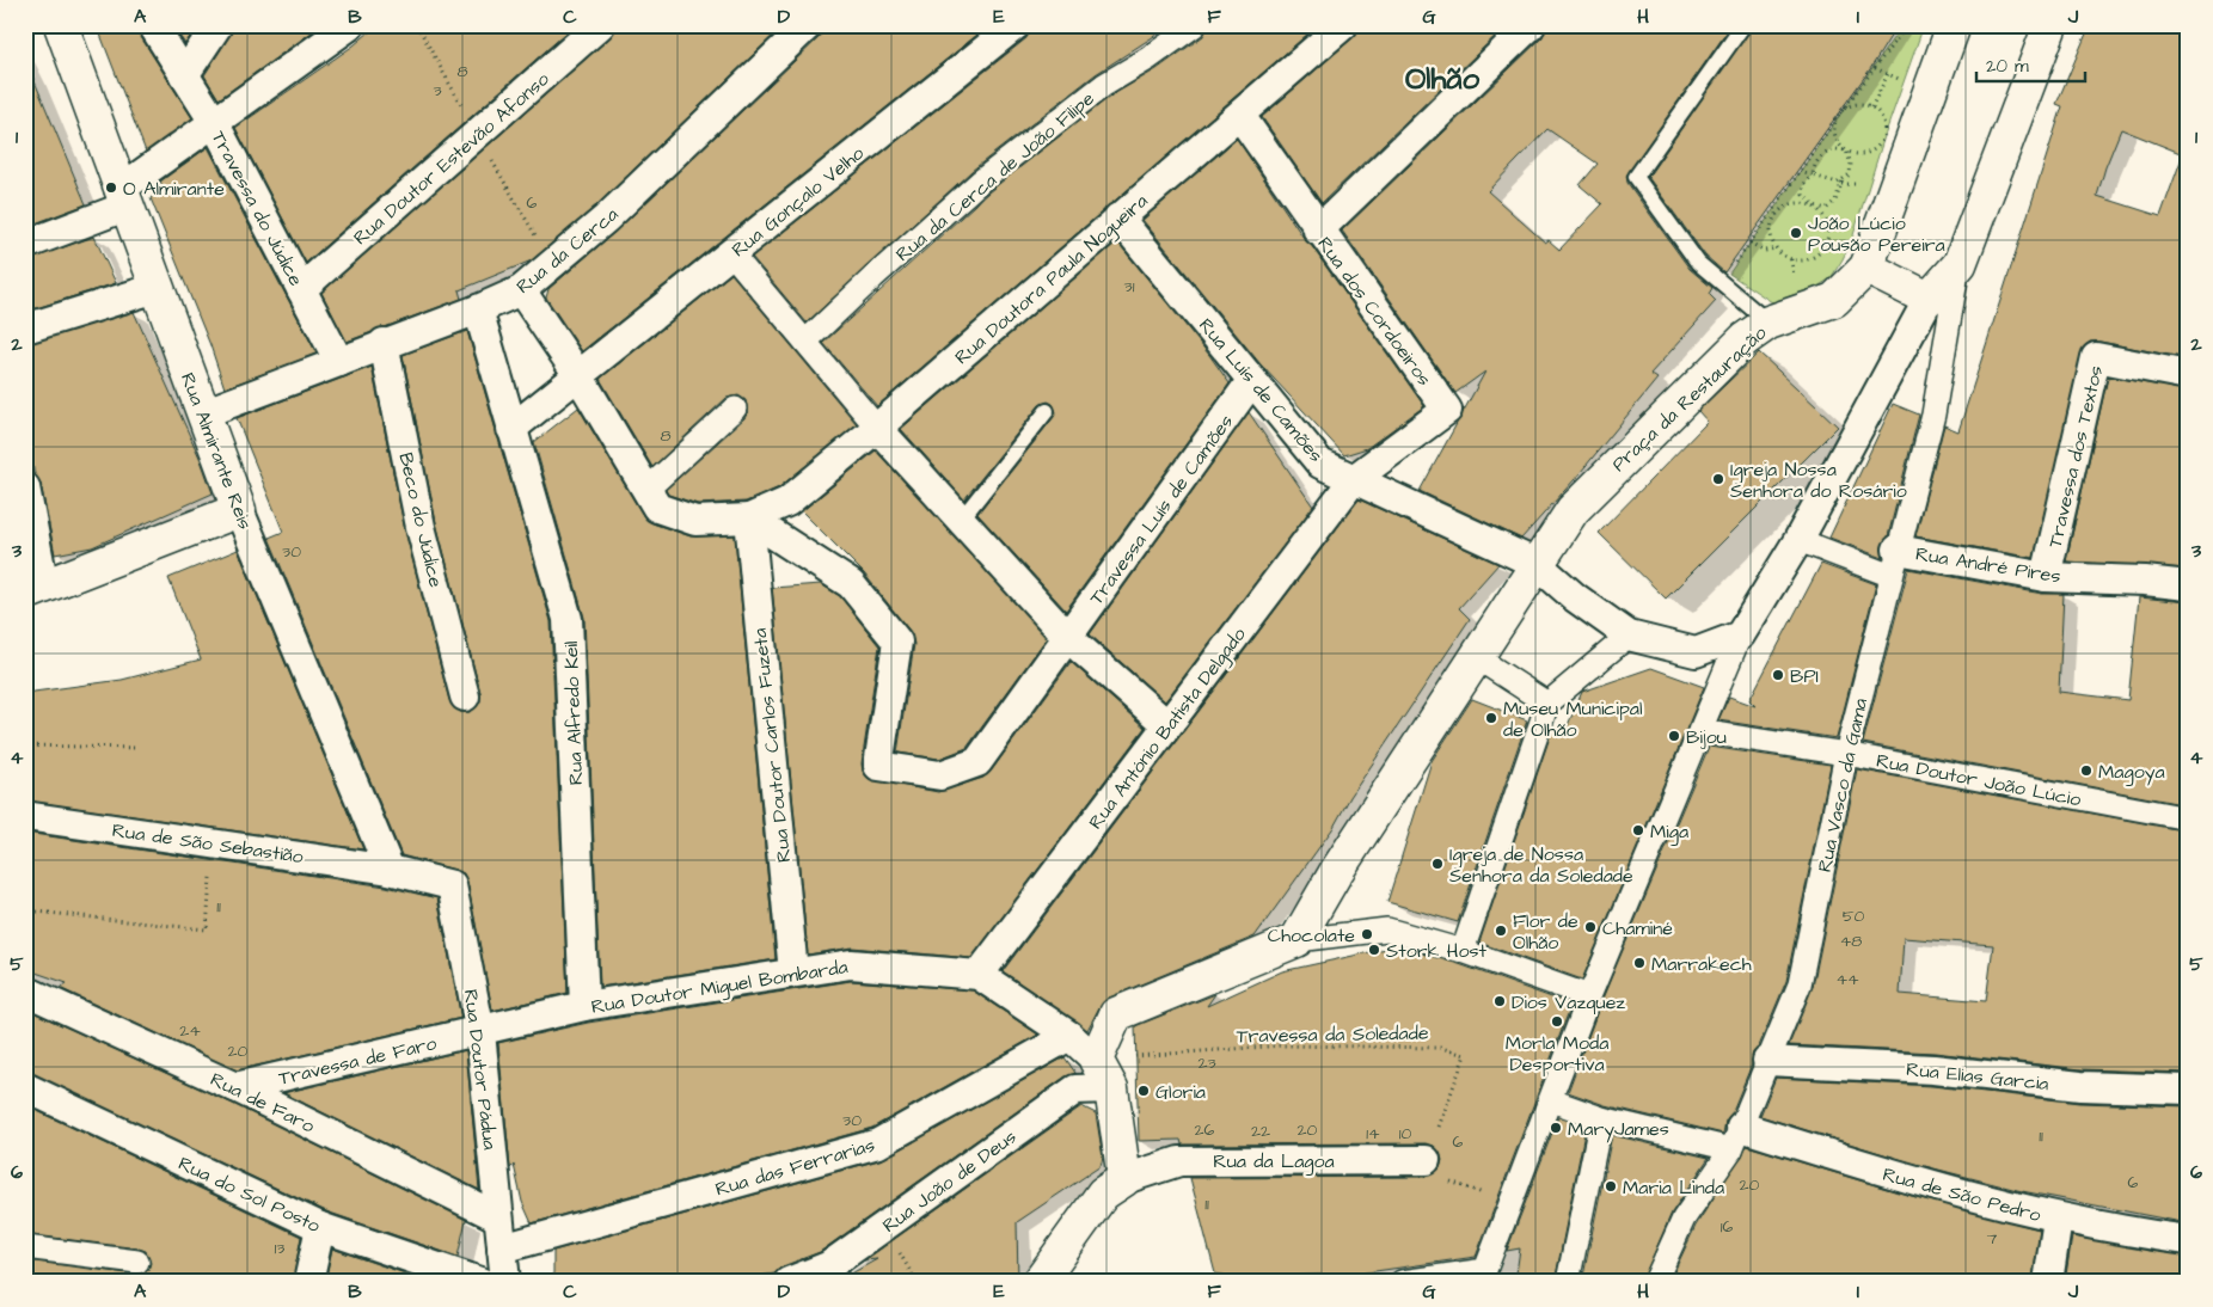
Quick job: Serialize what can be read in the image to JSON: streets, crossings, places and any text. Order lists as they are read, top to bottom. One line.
{"streets":{"street":["Rua Doutor Estevão Afonso","Rua da Cerca de João Filipe","Rua Gonçalo Velho","Travessa do Júdice","Rua da Cerca","Rua Doutora Paula Nogueira","Rua dos Cordoeiros","Rua Luís de Camões","Praça da Restauração","Rua Almirante Reis","Travessa dos Textos","Travessa Luís de Camões","Beco do Júdice","Rua André Pires","Rua Alfredo Keil","Rua António Batista Delgado","Rua Doutor Carlos Fuzeta","Rua Doutor João Lúcio","Rua Vasco da Gama","Rua de São Sebastião","Rua Doutor Miguel Bombarda","Travessa de Faro","Rua Doutor Pádua","Rua Elias Garcia","Rua de Faro","Rua da Lagoa","Rua das Ferrarias","Rua João de Deus","Rua do Sol Posto","Rua de São Pedro"],"path":["Travessa da Soledade"]},"crossings":[["Rua Doutor Estevão Afonso","Travessa do Júdice"],["Rua Gonçalo Velho","Rua Alfredo Keil"],["Travessa do Júdice","Rua da Cerca"],["Rua da Cerca","Rua Almirante Reis"],["Rua da Cerca","Beco do Júdice"],["Rua da Cerca","Rua Alfredo Keil"],["Rua Doutora Paula Nogueira","Rua dos Cordoeiros"],["Rua Doutora Paula Nogueira","Rua Luís de Camões"],["Rua Doutora Paula Nogueira","Travessa Luís de Camões"],["Rua Doutora Paula Nogueira","Rua Doutor Carlos Fuzeta"],["Rua dos Cordoeiros","Rua Luís de Camões"],["Rua dos Cordoeiros","Rua António Batista Delgado"],["Rua Luís de Camões","Praça da Restauração"],["Rua Luís de Camões","Travessa Luís de Camões"],["Rua Luís de Camões","Rua António Batista Delgado"],["Rua Almirante Reis","Rua de São Sebastião"],["Rua Almirante Reis","Rua Doutor Pádua"],["Travessa dos Textos","Rua André Pires"],["Travessa Luís de Camões","Rua Doutor Carlos Fuzeta"],["Rua André Pires","Rua Vasco da Gama"],["Rua Alfredo Keil","Rua Doutor Miguel Bombarda"],["Rua António Batista Delgado","Rua Doutor Miguel Bombarda"],["Rua Doutor Carlos Fuzeta","Rua Doutor Miguel Bombarda"],["Rua Doutor João Lúcio","Rua Vasco da Gama"],["Rua Vasco da Gama","Rua Elias Garcia"],["Rua Vasco da Gama","Rua de São Pedro"],["Rua de São Sebastião","Rua Doutor Pádua"],["Rua Doutor Miguel Bombarda","Travessa da Soledade"],["Rua Doutor Miguel Bombarda","Travessa de Faro"],["Rua Doutor Miguel Bombarda","Rua Doutor Pádua"],["Rua Doutor Miguel Bombarda","Rua da Lagoa"],["Rua Doutor Miguel Bombarda","Rua das Ferrarias"],["Rua Doutor Miguel Bombarda","Rua João de Deus"],["Travessa da Soledade","Rua da Lagoa"],["Travessa de Faro","Rua Doutor Pádua"],["Travessa de Faro","Rua de Faro"],["Rua Doutor Pádua","Rua de Faro"],["Rua Doutor Pádua","Rua das Ferrarias"]],"districts":["Olhão"],"places":["O Almirante","João Lúcio Pousão Pereira","Igreja Nossa Senhora do Rosário","BPI","Museu Municipal de Olhão","Bijou","Magoya","Miga","Igreja de Nossa Senhora da Soledade","Chaminé","Flor de Olhão","Chocolate","Stork Host","Marrakech","Dios Vazquez","Morla Moda Desportiva","Gloria","MaryJames","Maria Linda"],"house_numbers":["8","3","6","31","8","30","11","50","48","44","24","20","23","30","26","20","22","14","10","11","6","6","20","11","16","7","13"],"scale_bar":"20 m","grid":{"columns":["A","B","C","D","E","F","G","H","I","J"],"rows":["1","2","3","4","5","6"]}}
